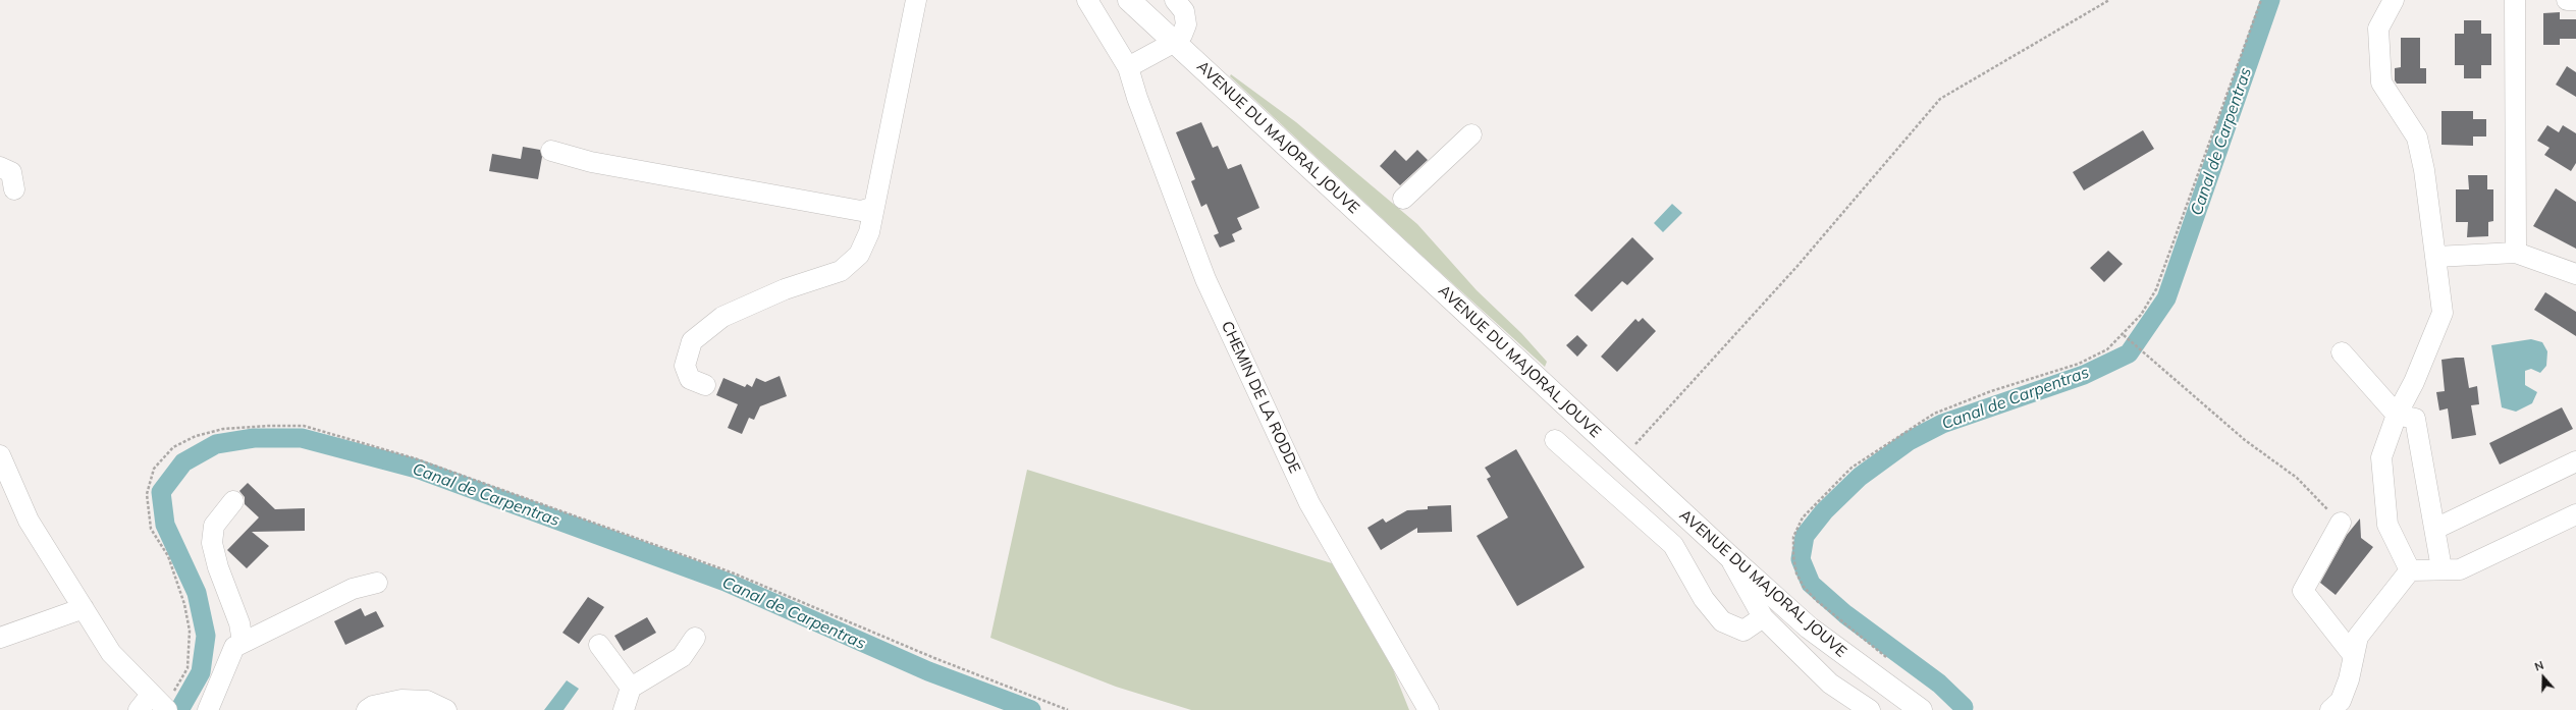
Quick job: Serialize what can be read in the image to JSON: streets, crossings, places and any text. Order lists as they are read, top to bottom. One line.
{"streets":{"main road":["AVENUE DU MAJORAL JOUVE"],"street":["CHEMIN DE LA RODDE"]},"water":["Canal de Carpentras"],"north":"top"}
